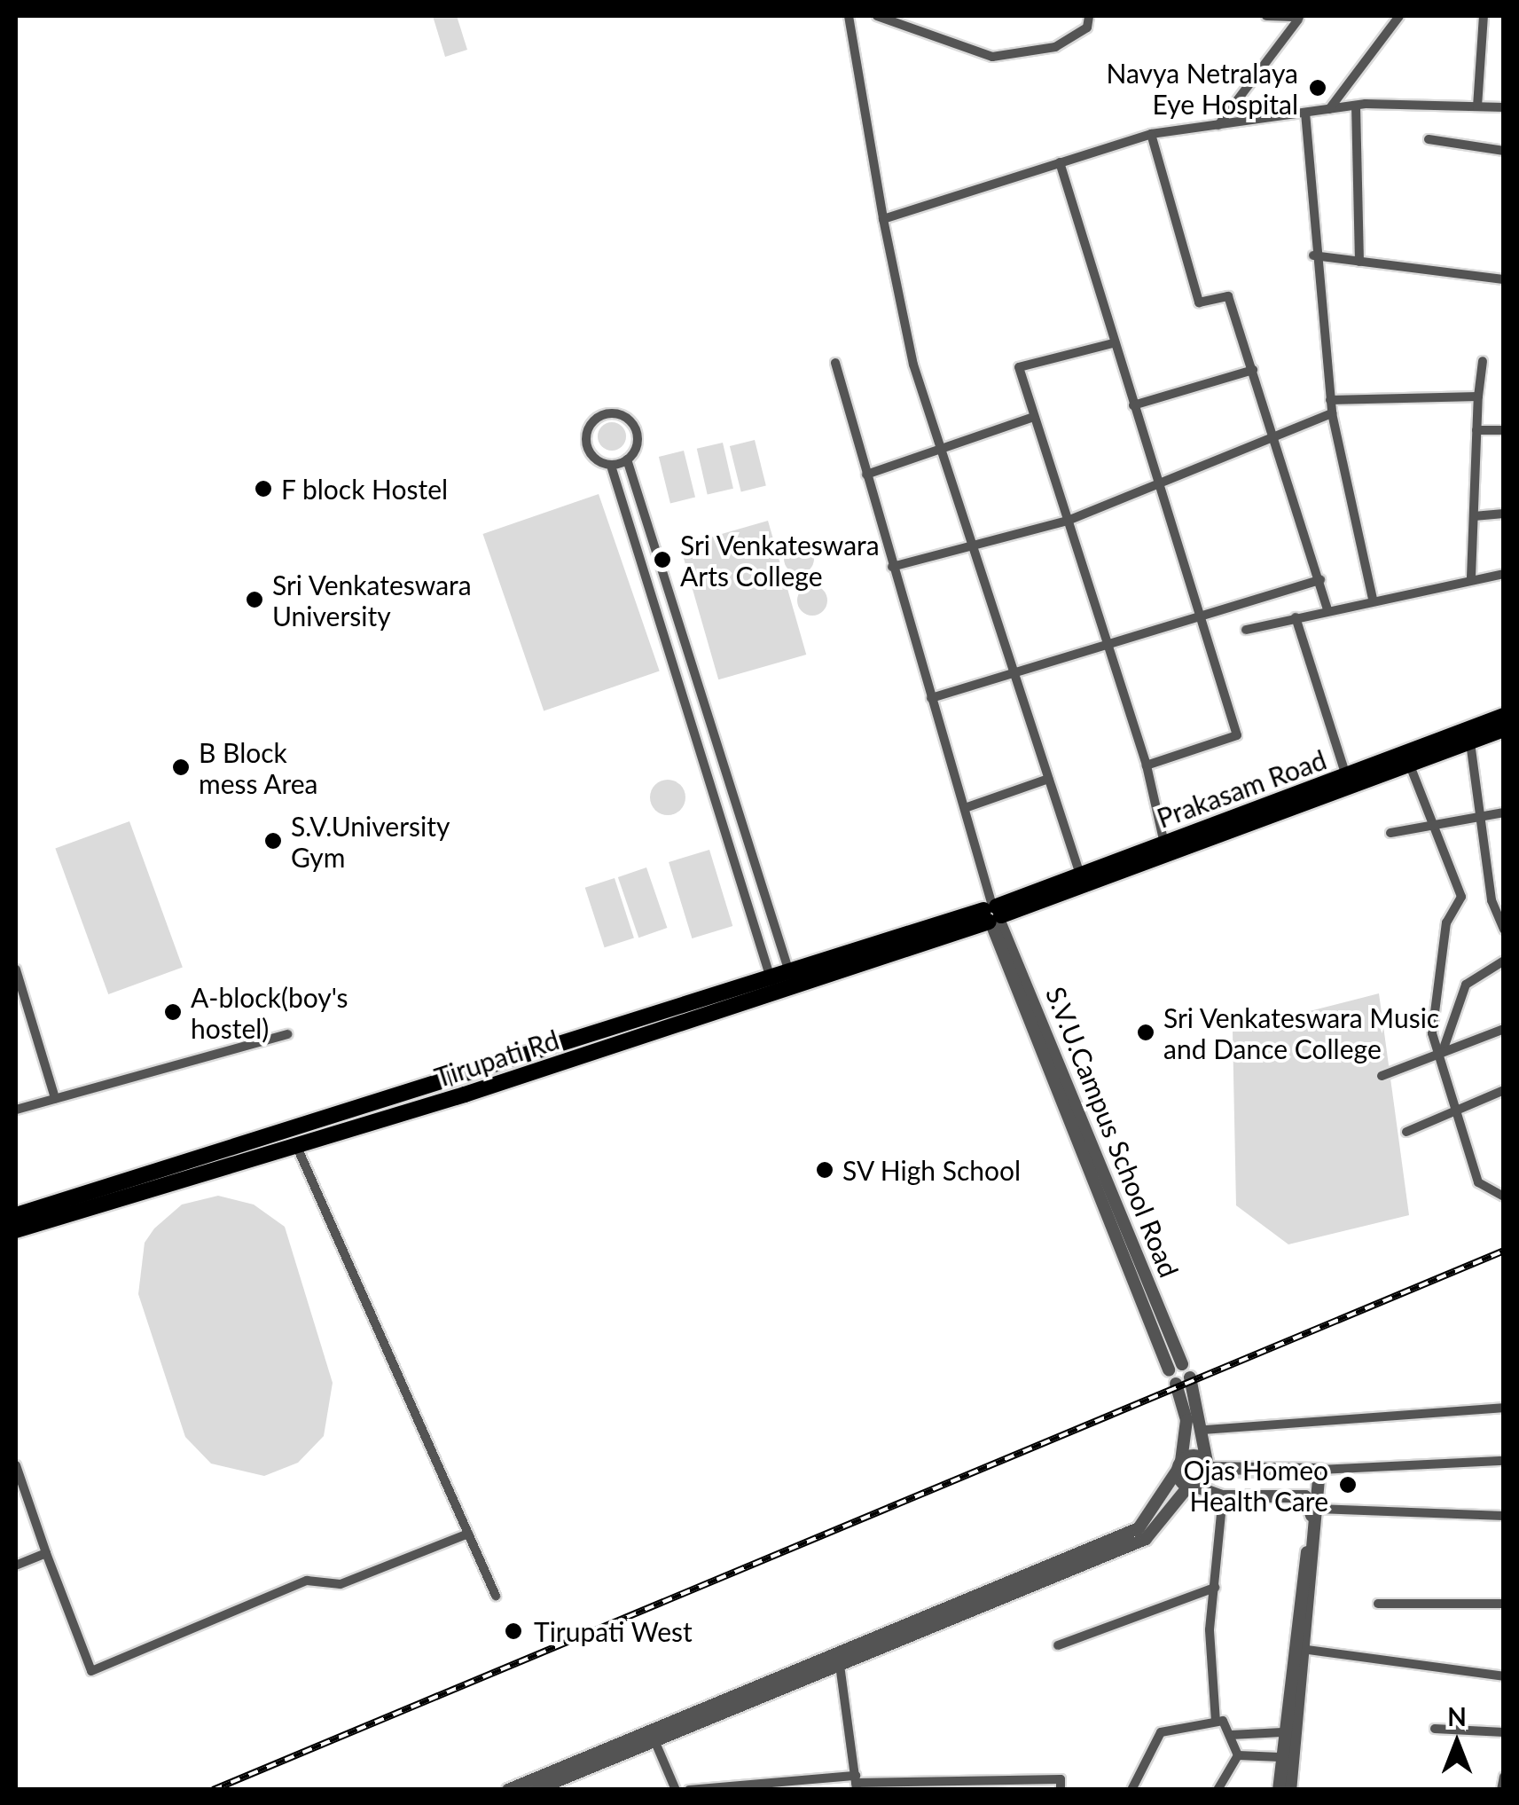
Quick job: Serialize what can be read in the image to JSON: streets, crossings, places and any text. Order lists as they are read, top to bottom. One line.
{"streets":{"main road":["Prakasam Road","Tirupati Rd"],"street":["S.V.U.Campus School Road"]},"crossings":[["Prakasam Road","Tirupati Rd"],["Prakasam Road","S.V.U.Campus School Road"],["Tirupati Rd","S.V.U.Campus School Road"]],"places":["Navya Netralaya Eye Hospital","F block Hostel","Sri Venkateswara Arts College","Sri Venkateswara University","B Block mess Area","S.V.University Gym","A-block(boy's hostel)","Sri Venkateswara Music and Dance College","SV High School","Ojas Homeo Health Care","Tirupati West"],"north":"top"}
